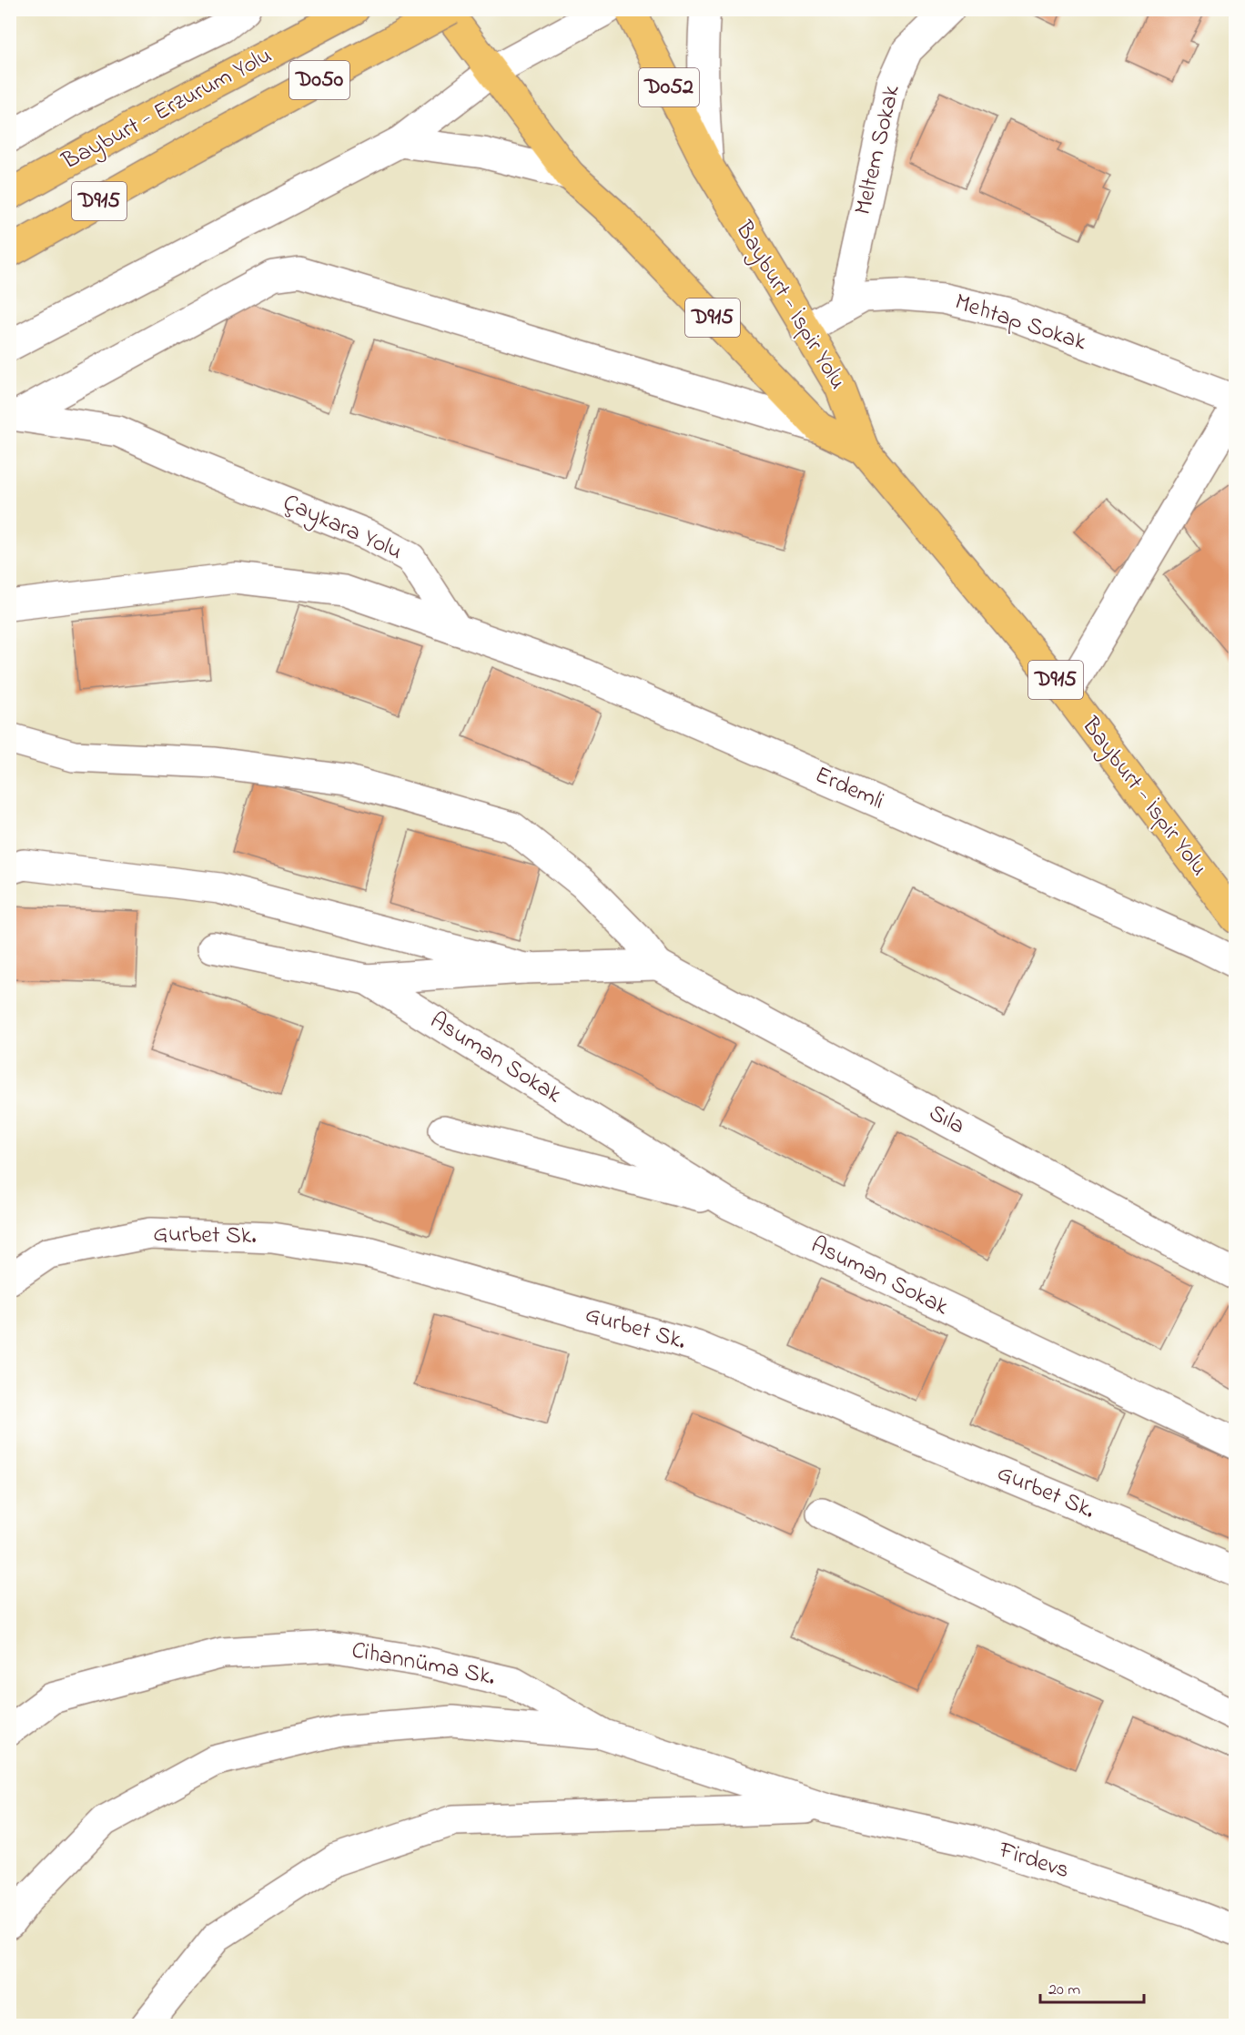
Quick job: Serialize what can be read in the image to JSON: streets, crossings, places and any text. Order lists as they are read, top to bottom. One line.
{"streets":{"main road":["D050","D052","Bayburt - Erzurum Yolu","D915","Bayburt - İspir Yolu"],"street":["Meltem Sokak","Mehtap Sokak","Çaykara Yolu","Erdemli","Asuman Sokak","Sıla","Gurbet Sk.","Cihannüma Sk.","Firdevs"]},"crossings":[["D052","Bayburt - İspir Yolu"],["Meltem Sokak","Mehtap Sokak"],["Bayburt - İspir Yolu","Mehtap Sokak"],["Çaykara Yolu","Erdemli"],["Cihannüma Sk.","Firdevs"]],"scale_bar":"20 m"}
